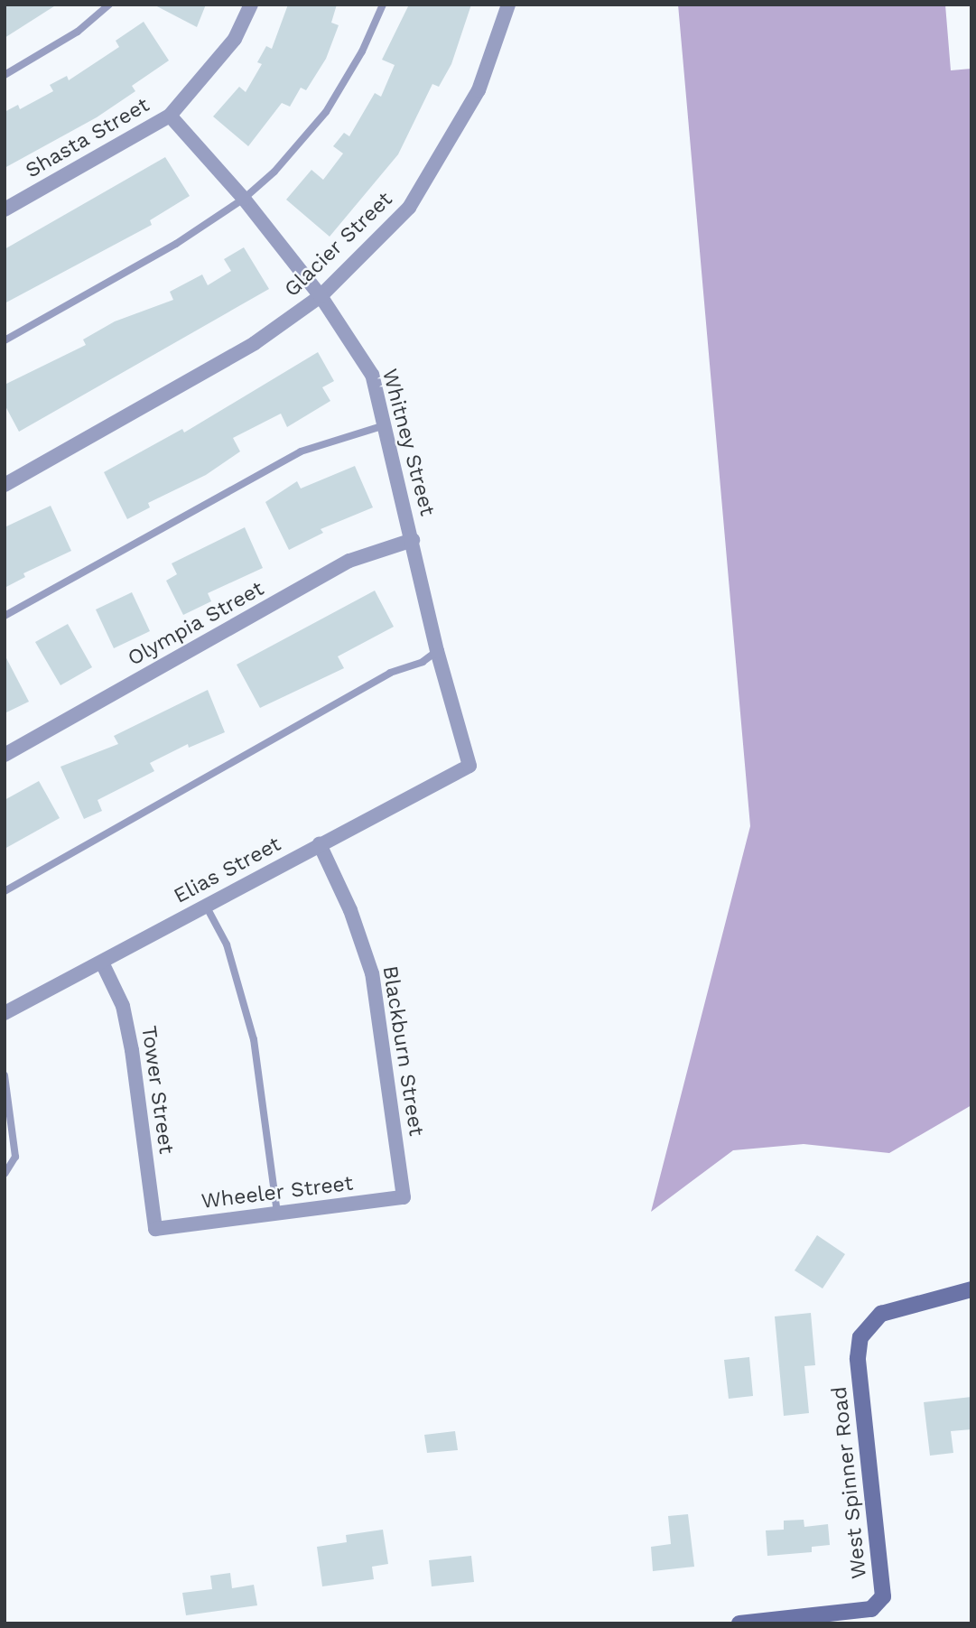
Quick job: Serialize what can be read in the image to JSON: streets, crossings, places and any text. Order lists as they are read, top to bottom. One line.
{"streets":{"street":["Shasta Street","Glacier Street","Whitney Street","Olympia Street","Elias Street","Blackburn Street","Tower Street","Wheeler Street","West Spinner Road"]},"crossings":[["Shasta Street","Whitney Street"],["Glacier Street","Whitney Street"],["Whitney Street","Olympia Street"],["Whitney Street","Elias Street"],["Elias Street","Blackburn Street"],["Elias Street","Tower Street"],["Blackburn Street","Wheeler Street"],["Tower Street","Wheeler Street"]]}
